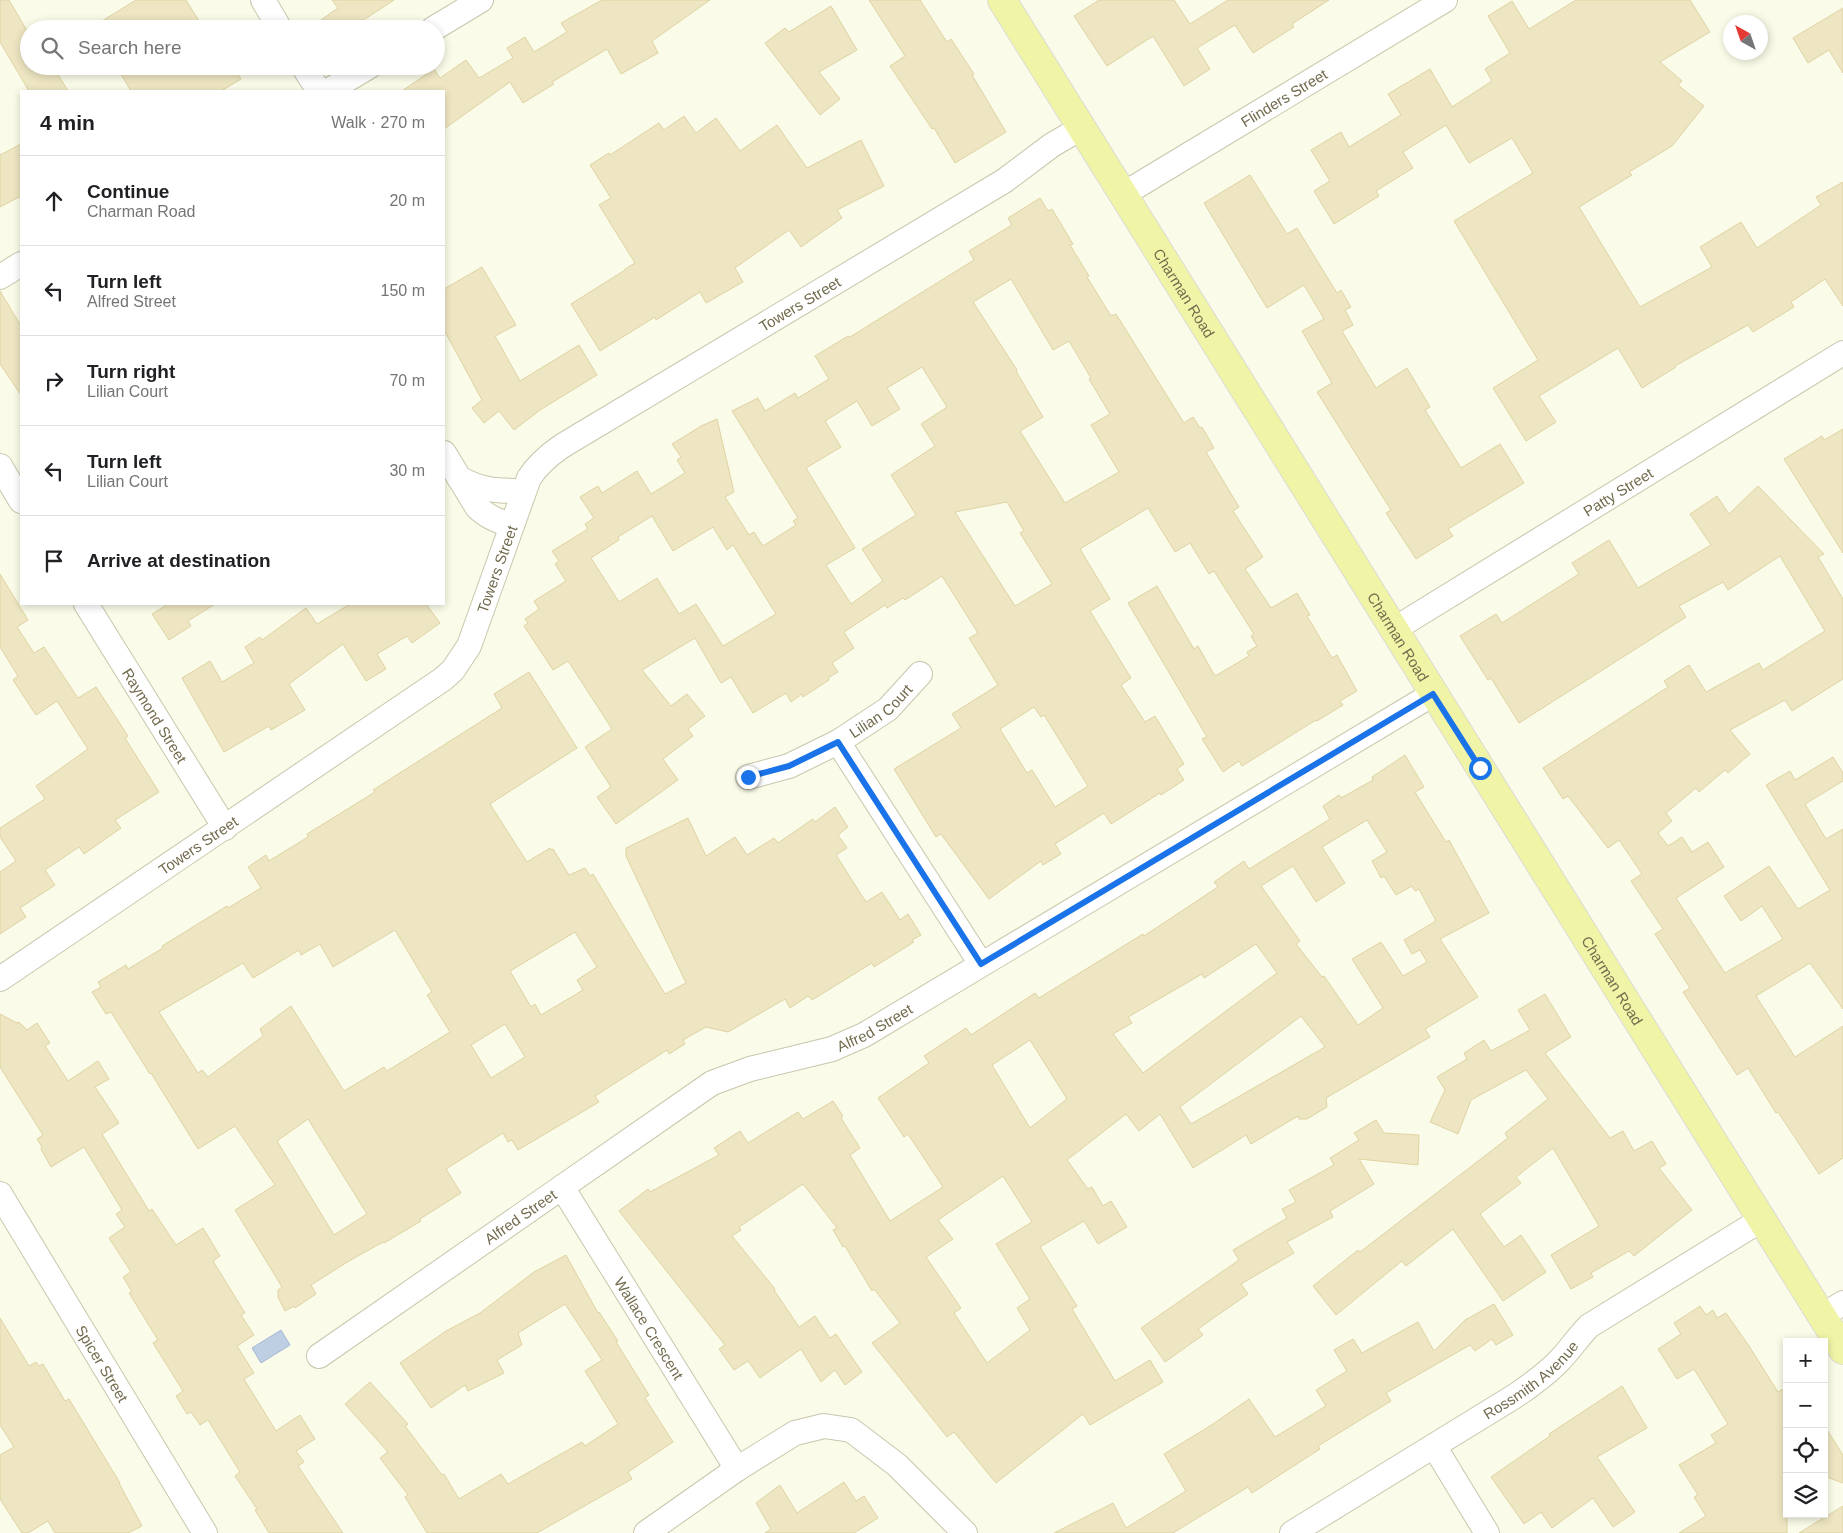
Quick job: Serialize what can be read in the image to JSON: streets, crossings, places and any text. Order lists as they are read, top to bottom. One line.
{"streets":{"main road":["Charman Road"],"street":["Flinders Street","Towers Street","Patty Street","Lilian Court","Raymond Street","Alfred Street","Wallace Crescent","Spicer Street","Rossmith Avenue"]},"crossings":[["Flinders Street","Charman Road"],["Charman Road","Towers Street"],["Charman Road","Patty Street"],["Charman Road","Alfred Street"],["Charman Road","Rossmith Avenue"],["Towers Street","Raymond Street"],["Lilian Court","Alfred Street"],["Alfred Street","Wallace Crescent"]],"north":"top left","page":{"search":"Search here","heading":["4 min","Walk · 270 m"],"list":[["Continue","Charman Road","20 m"],["Turn left","Alfred Street","150 m"],["Turn right","Lilian Court","70 m"],["Turn left","Lilian Court","30 m"],"Arrive at destination"],"map_buttons":["+","−"]}}
